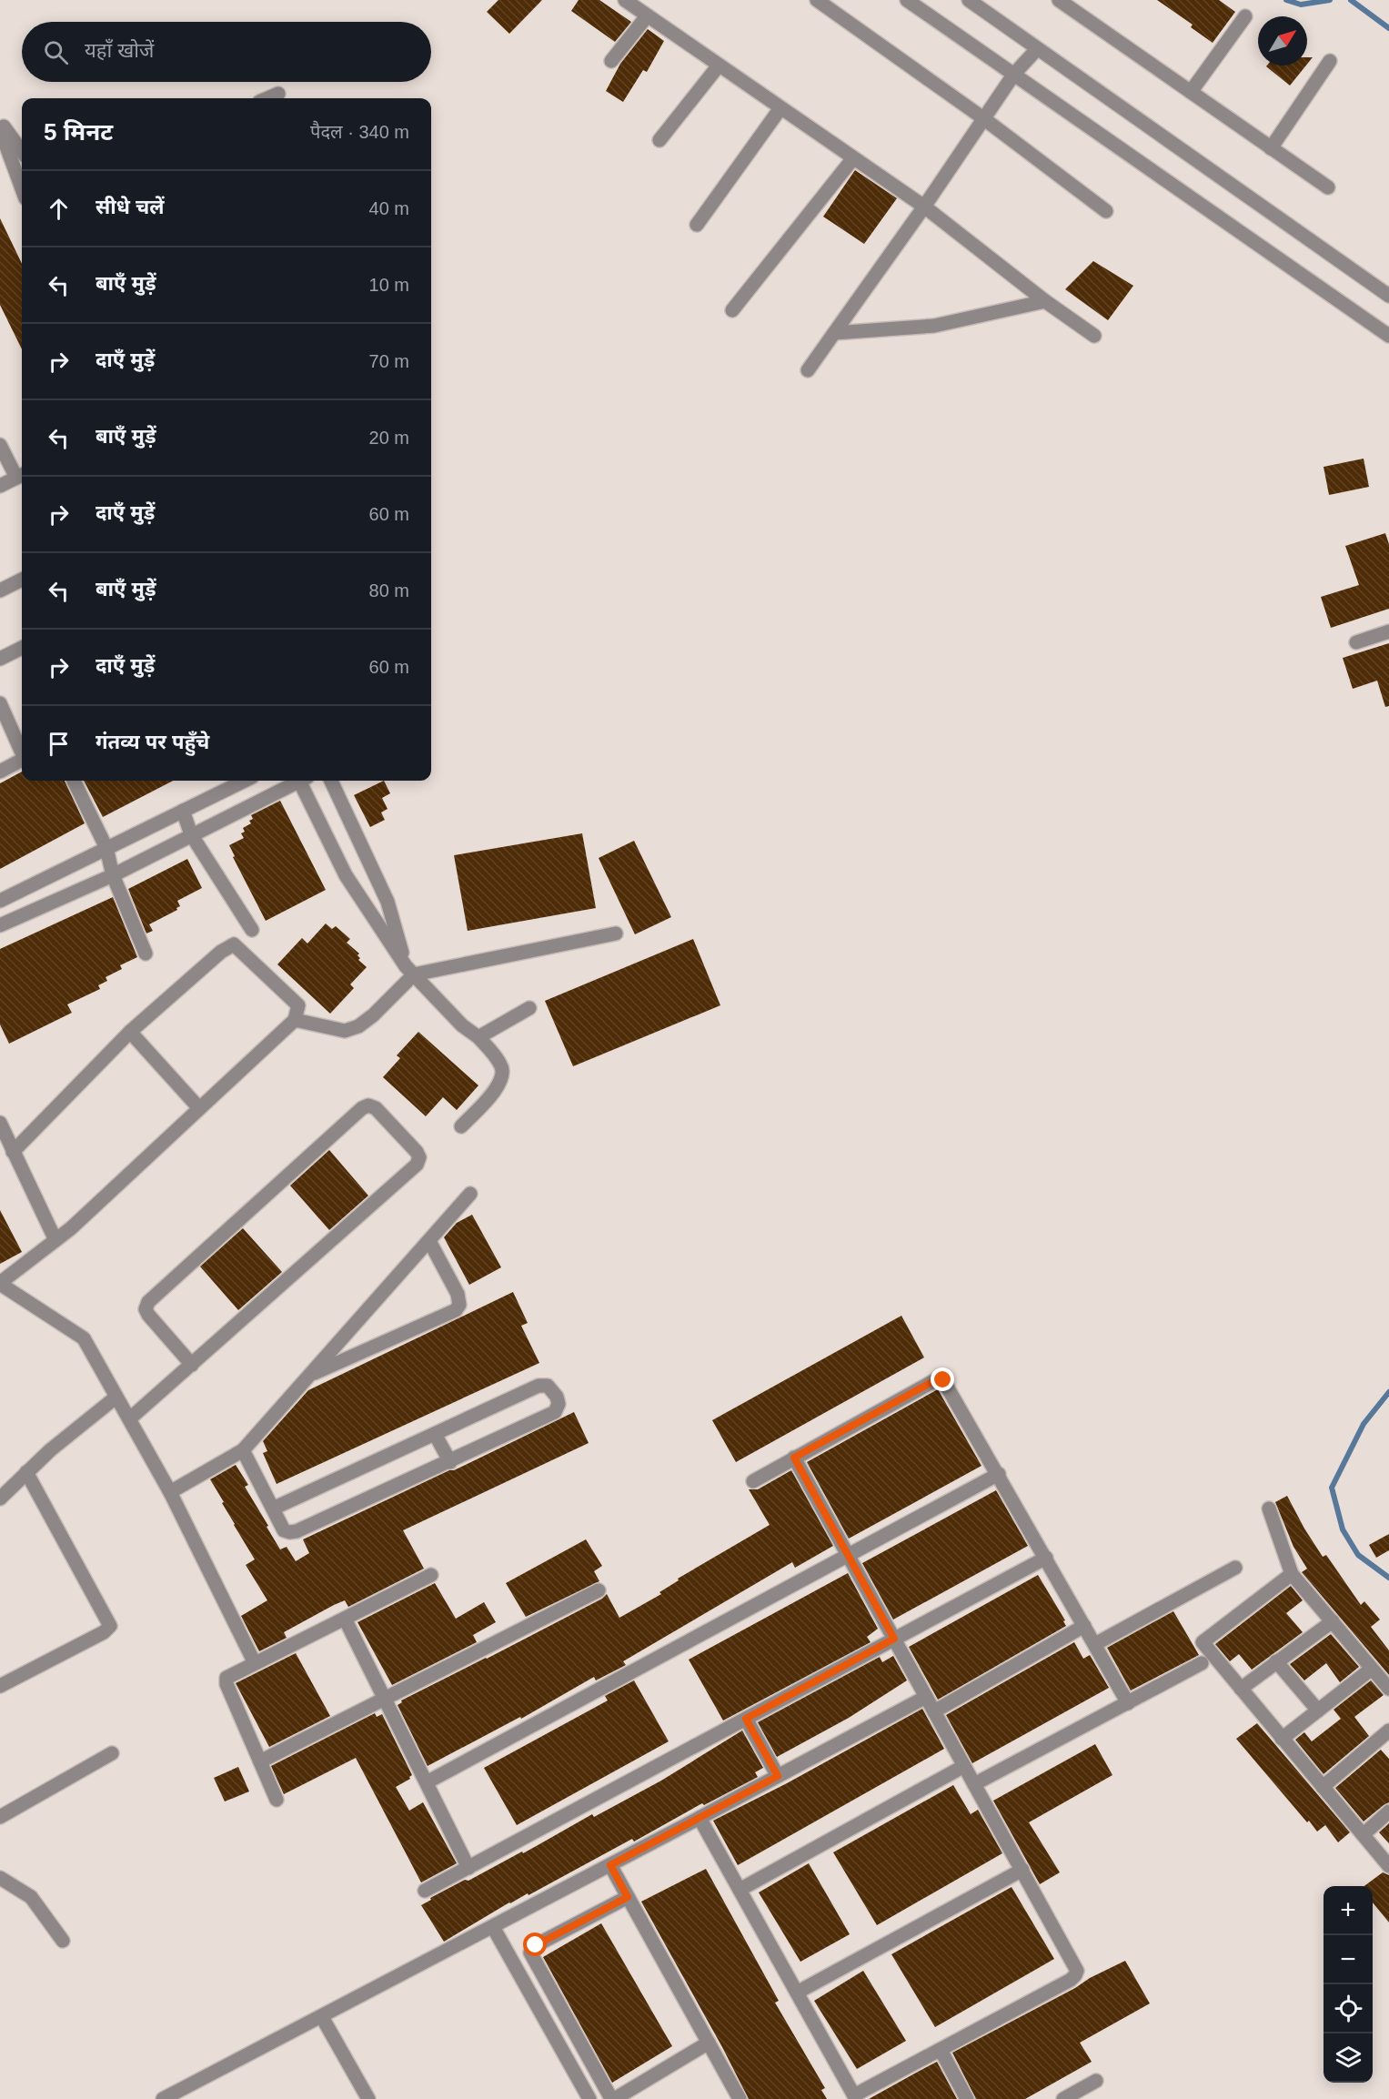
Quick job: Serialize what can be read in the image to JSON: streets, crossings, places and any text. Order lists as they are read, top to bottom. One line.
{"north":"top right","page":{"search":"यहाँ खोजें","heading":["5 मिनट","पैदल · 340 m"],"list":[["सीधे चलें","40 m"],["बाएँ मुड़ें","10 m"],["दाएँ मुड़ें","70 m"],["बाएँ मुड़ें","20 m"],["दाएँ मुड़ें","60 m"],["बाएँ मुड़ें","80 m"],["दाएँ मुड़ें","60 m"],"गंतव्य पर पहुँचे"],"map_buttons":["+","−"]}}
